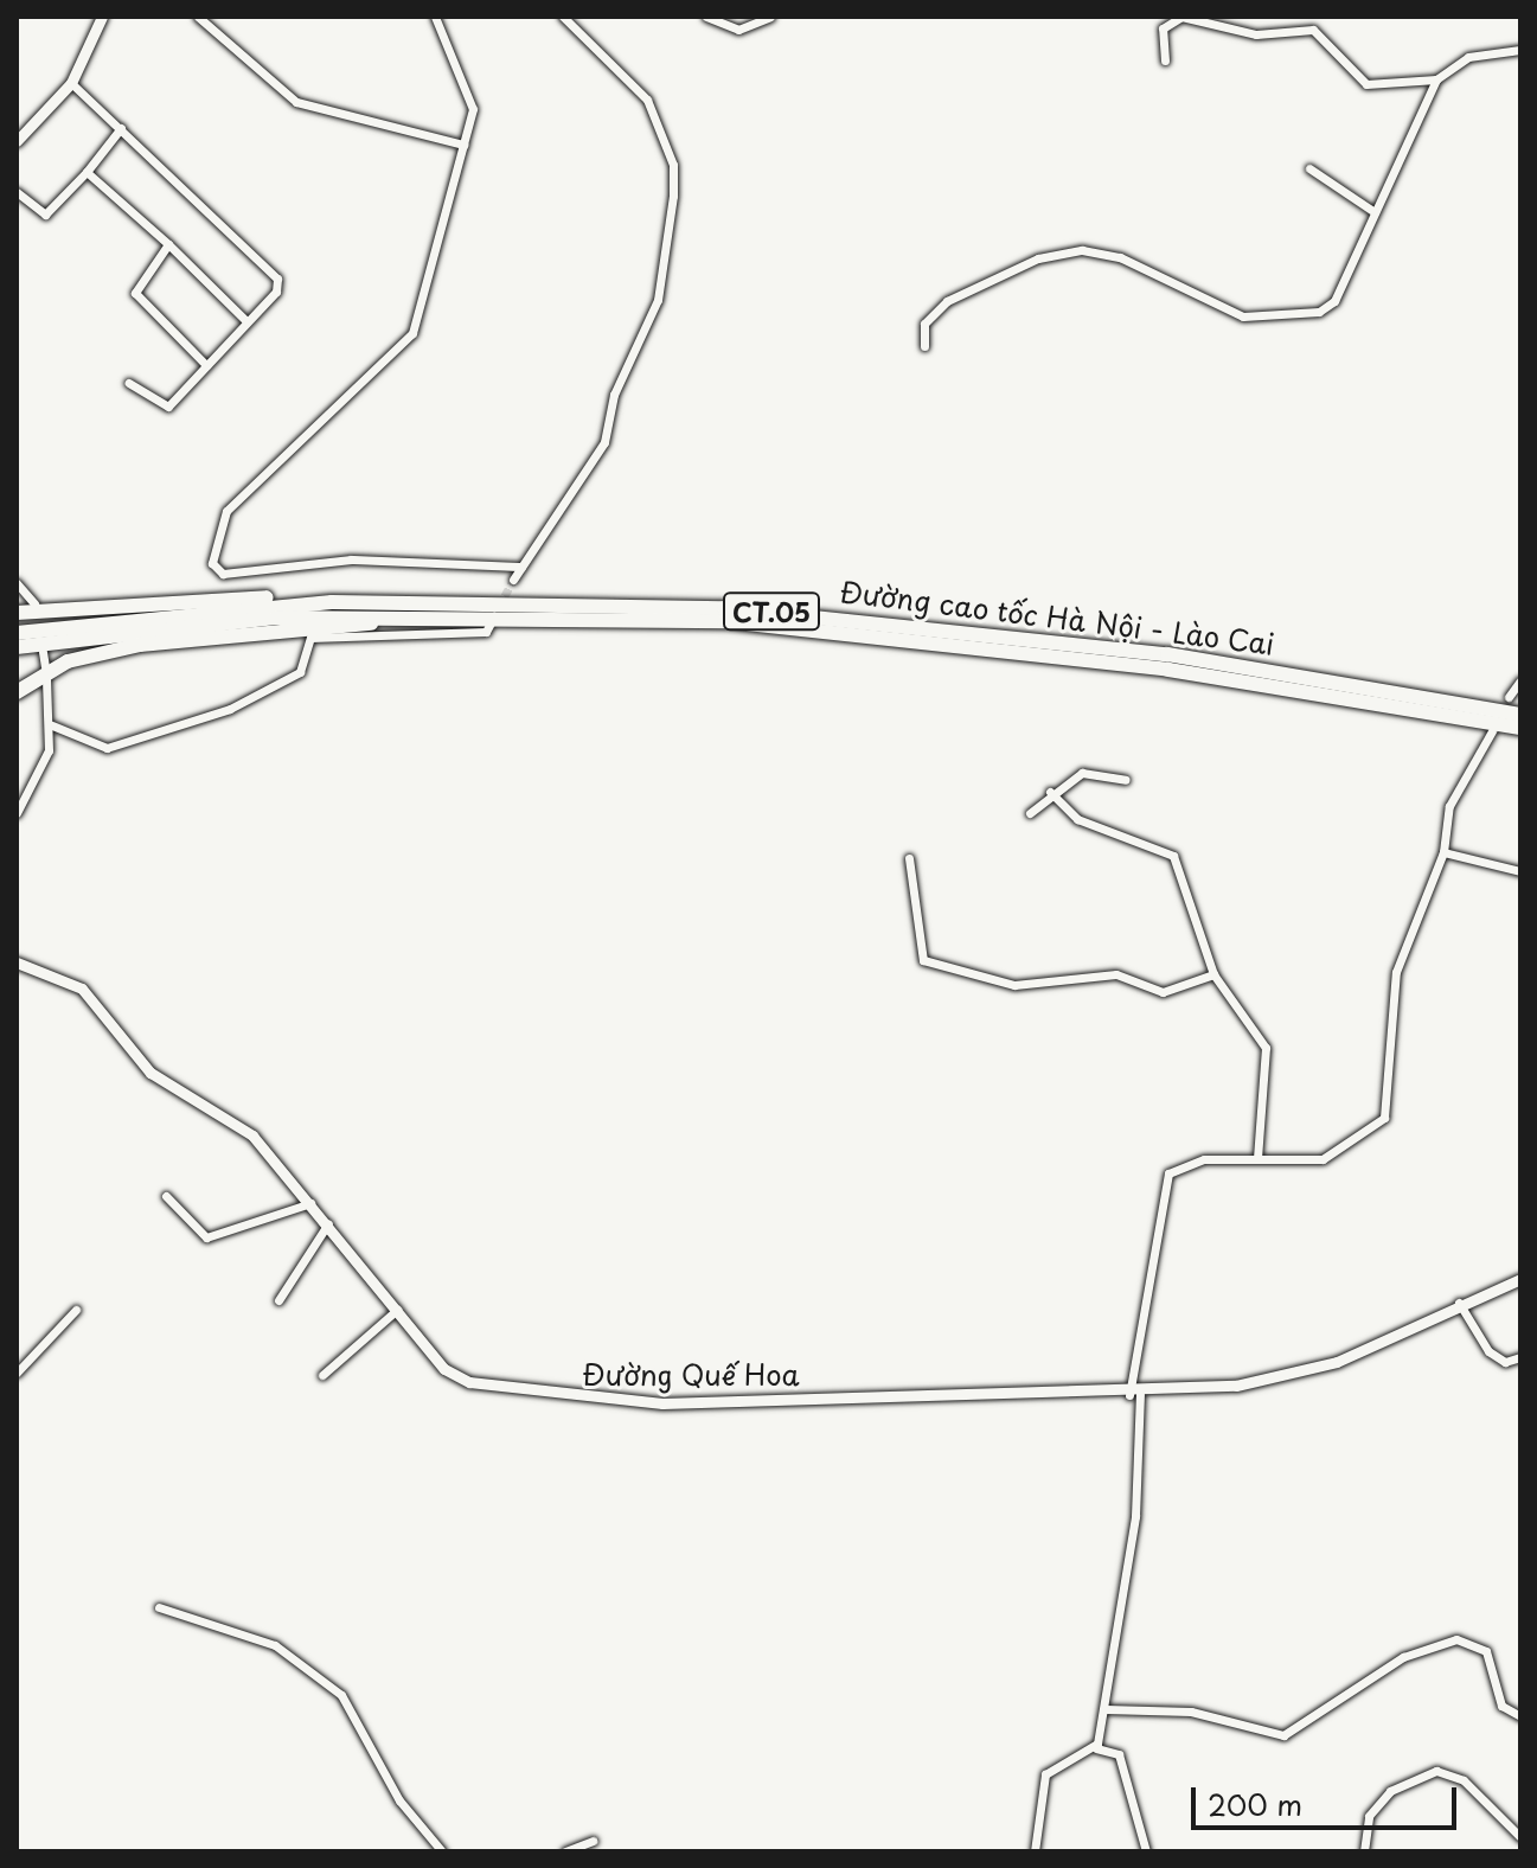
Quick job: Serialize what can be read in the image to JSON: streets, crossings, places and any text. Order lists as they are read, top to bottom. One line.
{"streets":{"highway":["CT.05","Đường cao tốc Hà Nội - Lào Cai"],"street":["Đường Quế Hoa"]},"scale_bar":"200 m"}
